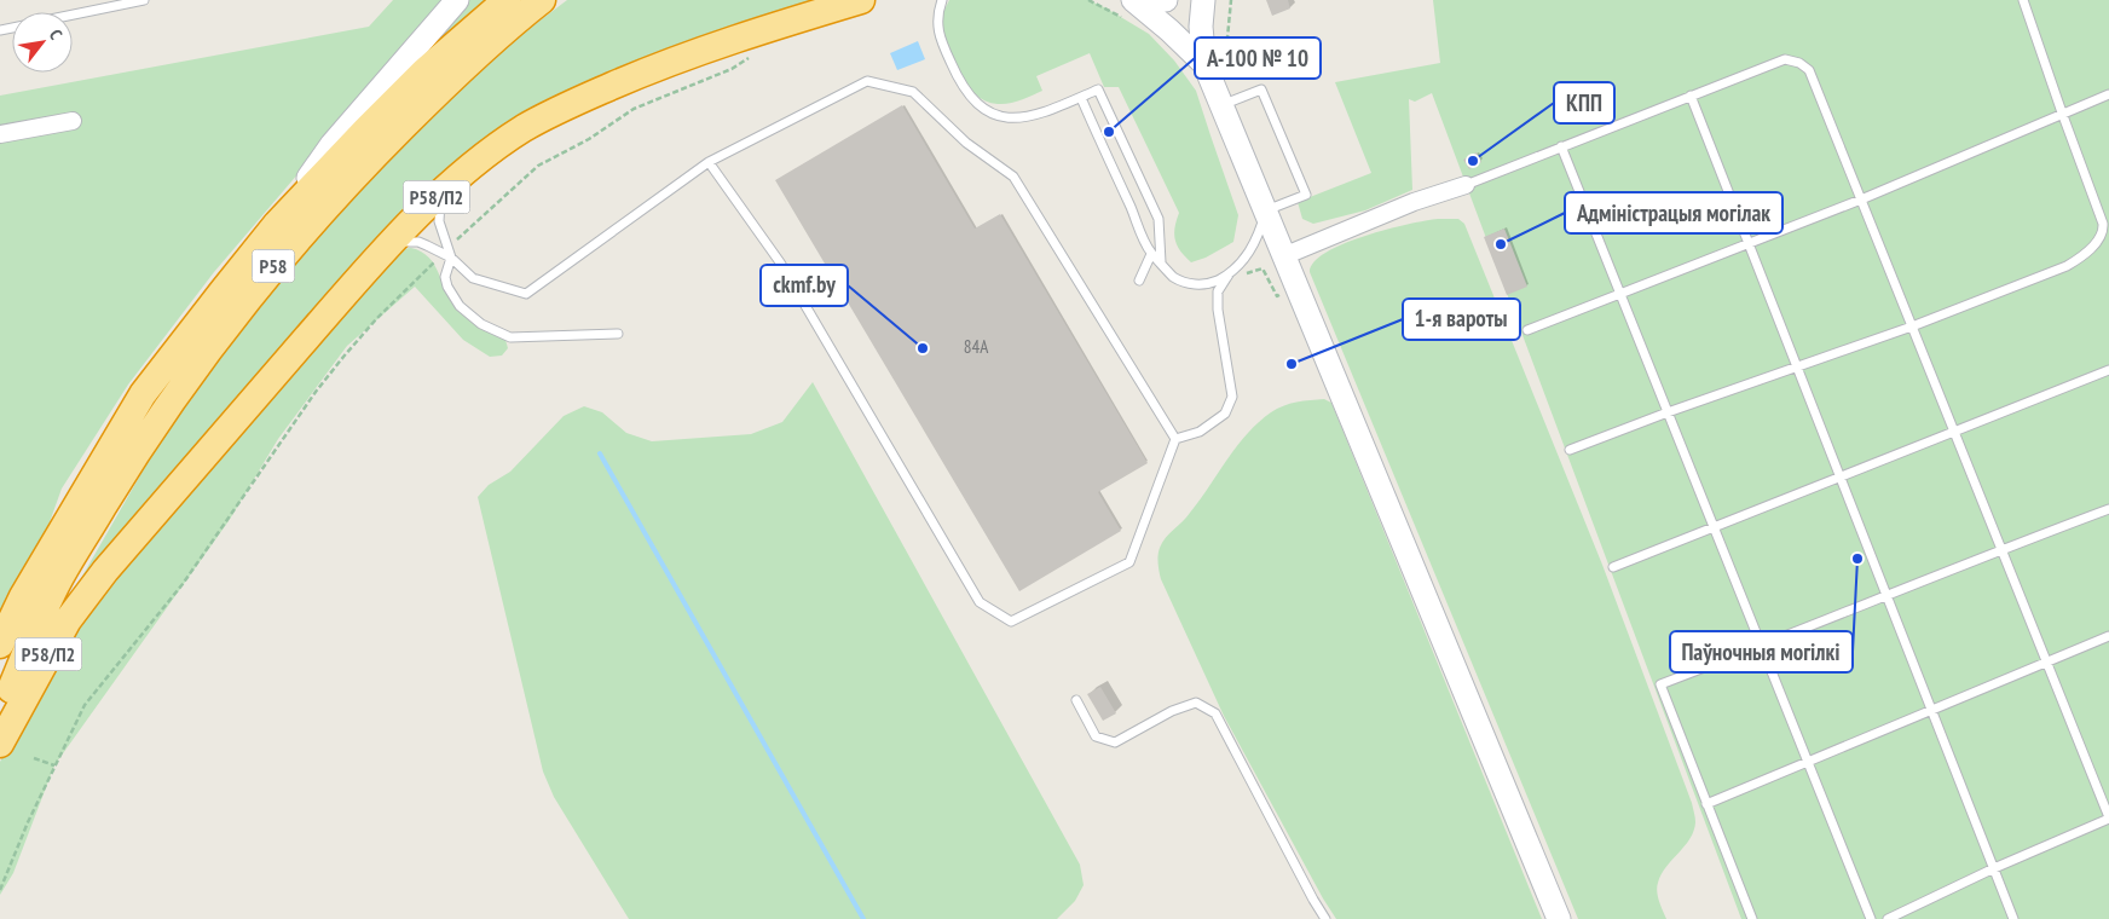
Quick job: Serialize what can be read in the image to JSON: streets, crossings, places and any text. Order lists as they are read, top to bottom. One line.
{"streets":{"highway":["Р58/П2","Р58"]},"places":["А-100 № 10","КПП","Адміністрацыя могілак","ckmf.by","1-я вароты","Паўночныя могілкі"],"house_numbers":["84А"],"north":"top right"}
